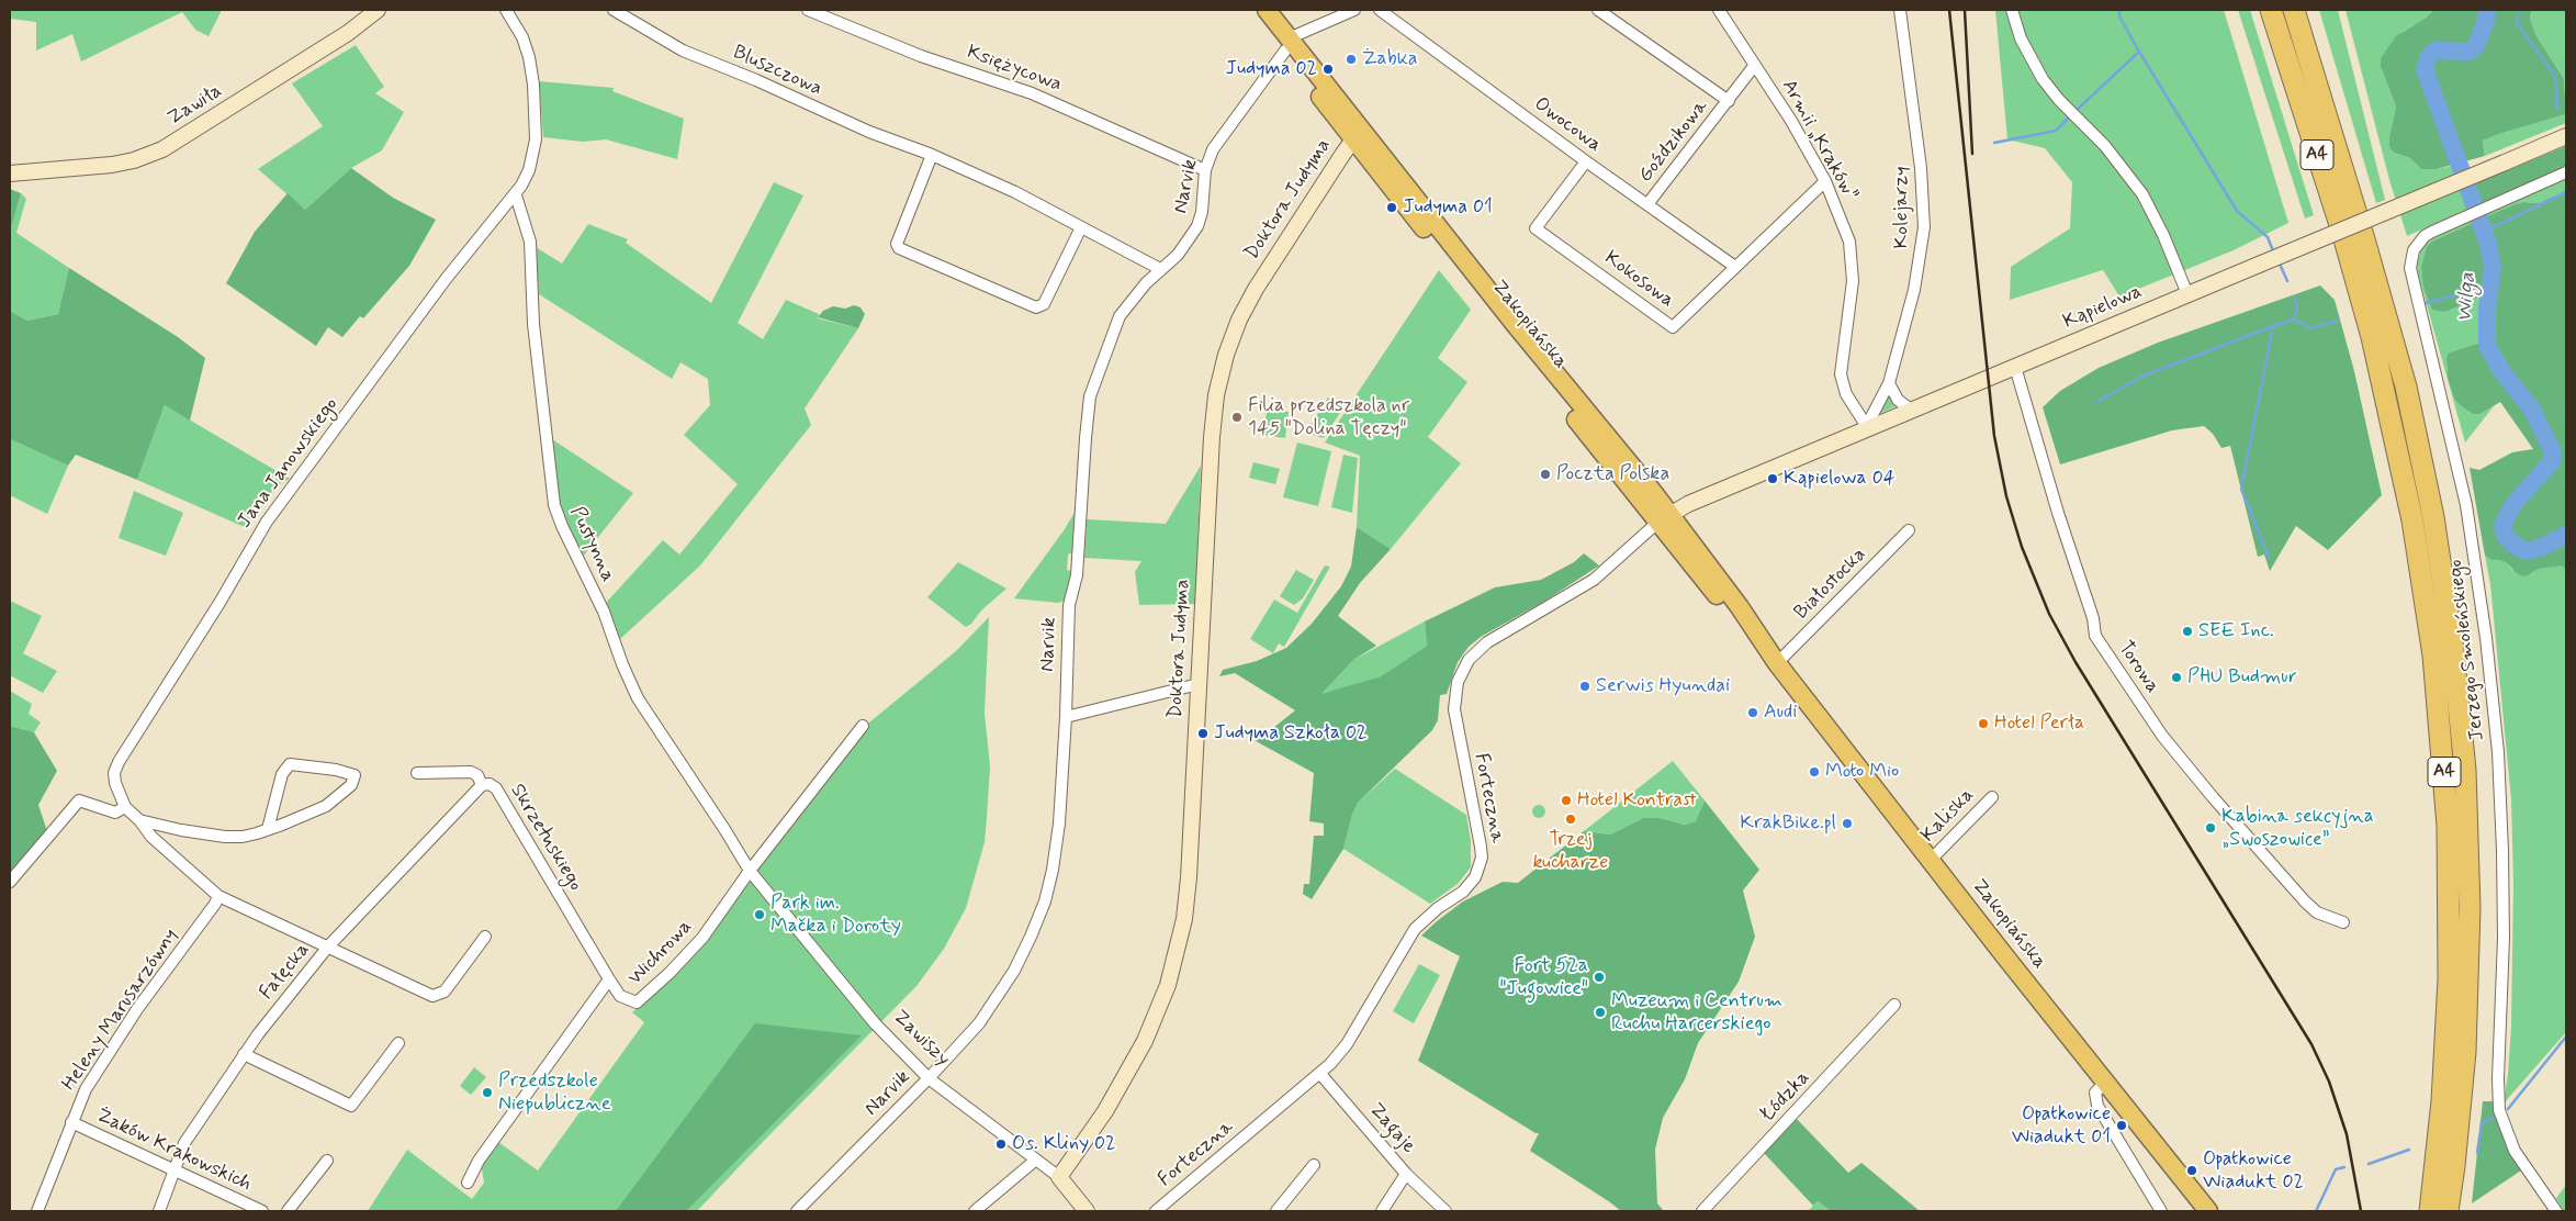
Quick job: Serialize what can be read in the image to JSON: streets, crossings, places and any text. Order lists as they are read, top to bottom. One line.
{"streets":{"highway":["A4"],"main road":["Zakopiańska"],"street":["Księżycowa","Bluszczowa","Zawiła","Owocowa","Armii „Kraków”","Goździkowa","Narvik","Doktora Judyma","Kolejarzy","Kokosowa","Kąpielowa","Jana Janowskiego","Pustynna","Białostocka","Jerzego Smoleńskiego","Torowa","Forteczna","Kaliska","Skrzetuskiego","Wichrowa","Fałęcka","Heleny Marusarzówny","Zawiszy","Łódzka","Zagaje","Żaków Krakowskich"]},"crossings":[["Księżycowa","Narvik"],["Bluszczowa","Narvik"],["Owocowa","Goździkowa"],["Owocowa","Kokosowa"],["Armii „Kraków”","Goździkowa"],["Armii „Kraków”","Kolejarzy"],["Armii „Kraków”","Kokosowa"],["Armii „Kraków”","Kąpielowa"],["Narvik","Zakopiańska"],["Narvik","Zawiszy"],["Doktora Judyma","Zakopiańska"],["Doktora Judyma","Zawiszy"],["Kolejarzy","Kąpielowa"],["Kąpielowa","Zakopiańska"],["Kąpielowa","Torowa"],["Kąpielowa","Forteczna"],["Zakopiańska","Białostocka"],["Zakopiańska","Forteczna"],["Zakopiańska","Kaliska"],["Jana Janowskiego","Pustynna"],["Pustynna","Wichrowa"],["Pustynna","Zawiszy"],["Forteczna","Zagaje"],["Skrzetuskiego","Wichrowa"],["Skrzetuskiego","Fałęcka"],["Wichrowa","Zawiszy"],["Fałęcka","Żaków Krakowskich"],["Heleny Marusarzówny","Żaków Krakowskich"]],"water":["Wilga"],"places":["Żabka","Judyma 02","Judyma 01","Filia przedszkola nr 145 \"Dolina Tęczy\"","Poczta Polska","Kąpielowa 04","SEE Inc.","PHU Budmur","Serwis Hyundai","Audi","Hotel Perła","Judyma Szkoła 02","Moto Mio","Hotel Kontrast","Trzej kucharze","KrakBike.pl","Kabina sekcyjna „Swoszowice”","Park im. Mačka i Doroty","Fort 52a \"Jugowice\"","Muzeum i Centrum Ruchu Harcerskiego","Przedszkole Niepubliczne","Opatkowice Wiadukt 01","Os. Kliny 02","Opatkowice Wiadukt 02"]}
